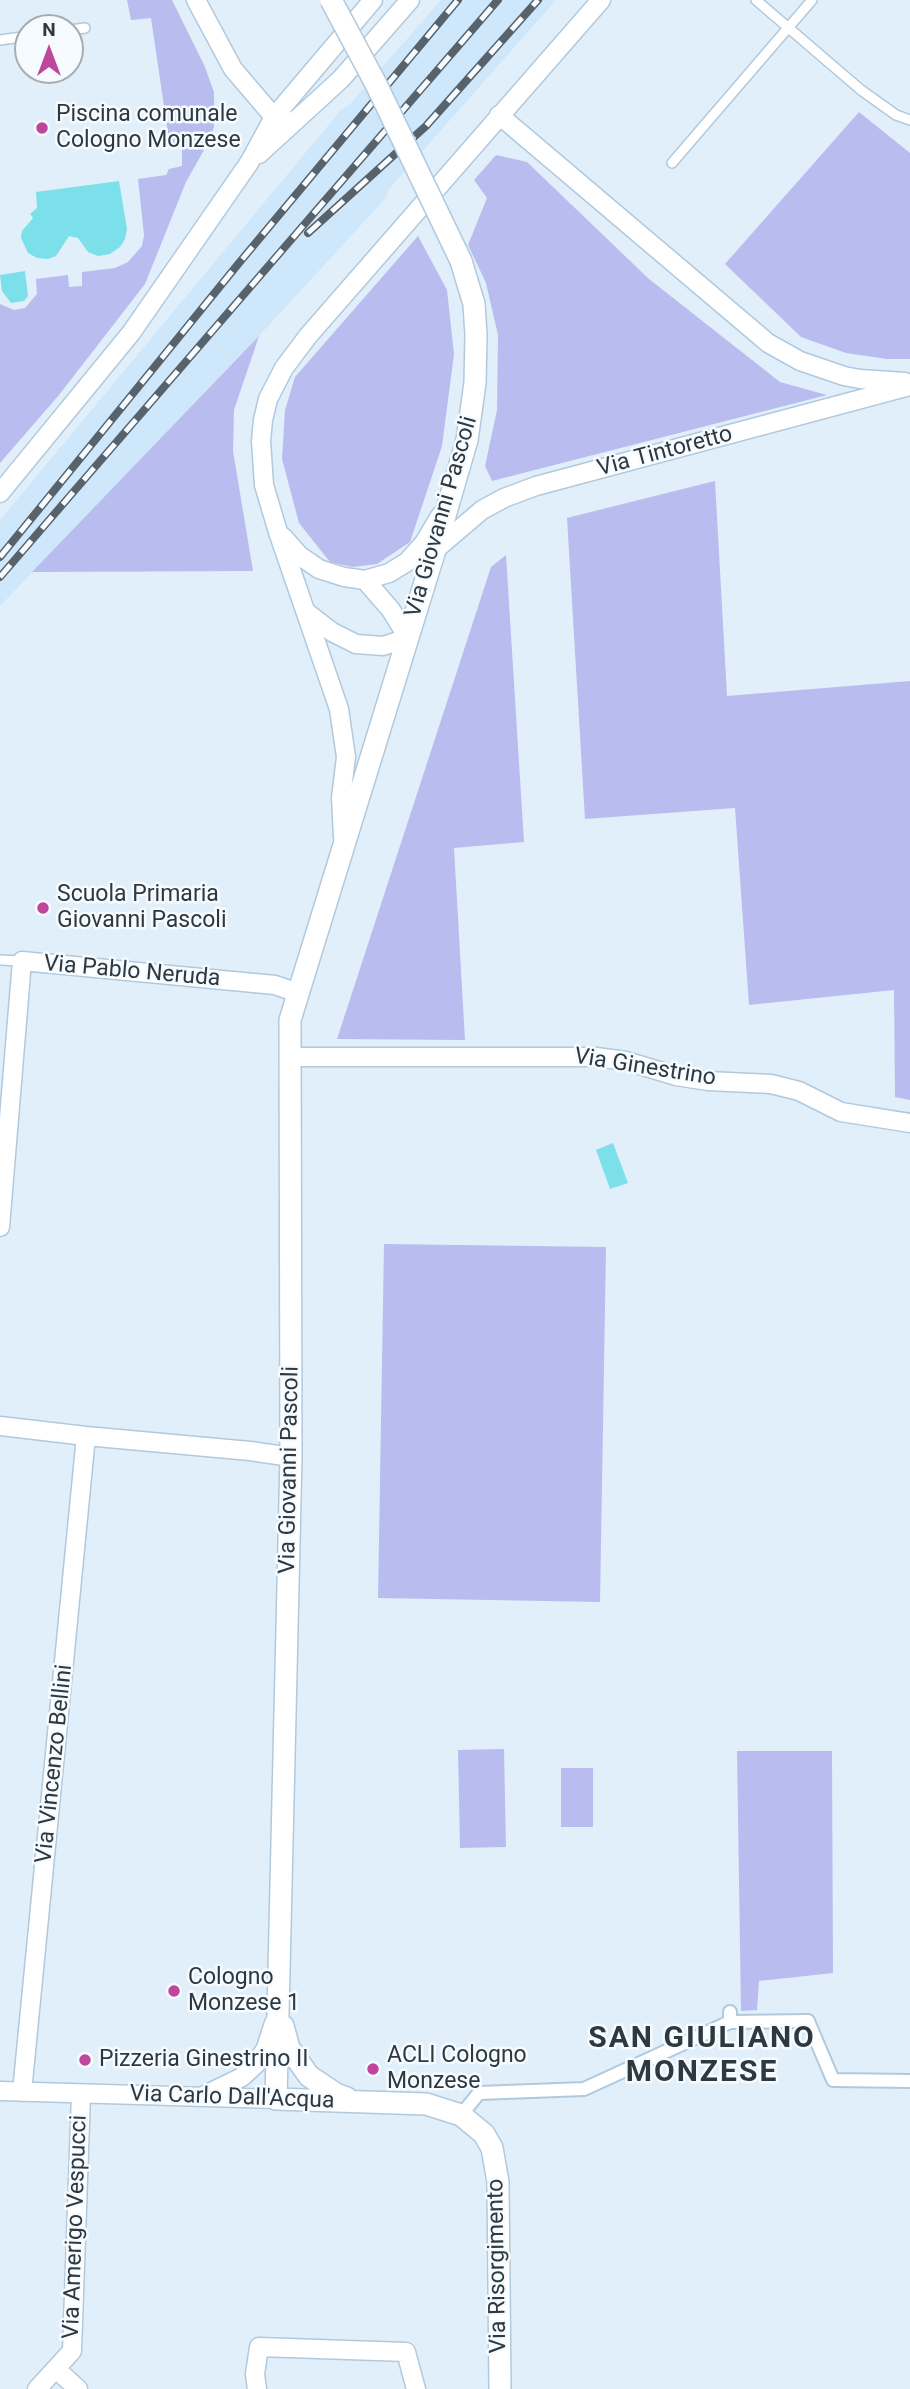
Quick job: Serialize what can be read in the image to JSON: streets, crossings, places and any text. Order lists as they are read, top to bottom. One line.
{"streets":{"street":["Via Tintoretto","Via Giovanni Pascoli","Via Pablo Neruda","Via Ginestrino","Via Vincenzo Bellini","Via Carlo Dall'Acqua","Via Amerigo Vespucci","Via Risorgimento"]},"crossings":[["Via Tintoretto","Via Giovanni Pascoli"],["Via Giovanni Pascoli","Via Pablo Neruda"],["Via Giovanni Pascoli","Via Ginestrino"],["Via Giovanni Pascoli","Via Carlo Dall'Acqua"],["Via Vincenzo Bellini","Via Carlo Dall'Acqua"],["Via Carlo Dall'Acqua","Via Amerigo Vespucci"],["Via Carlo Dall'Acqua","Via Risorgimento"]],"districts":["SAN GIULIANO MONZESE"],"places":["Piscina comunale Cologno Monzese","Scuola Primaria Giovanni Pascoli","Cologno Monzese 1","Pizzeria Ginestrino II","ACLI Cologno Monzese"],"north":"top"}
